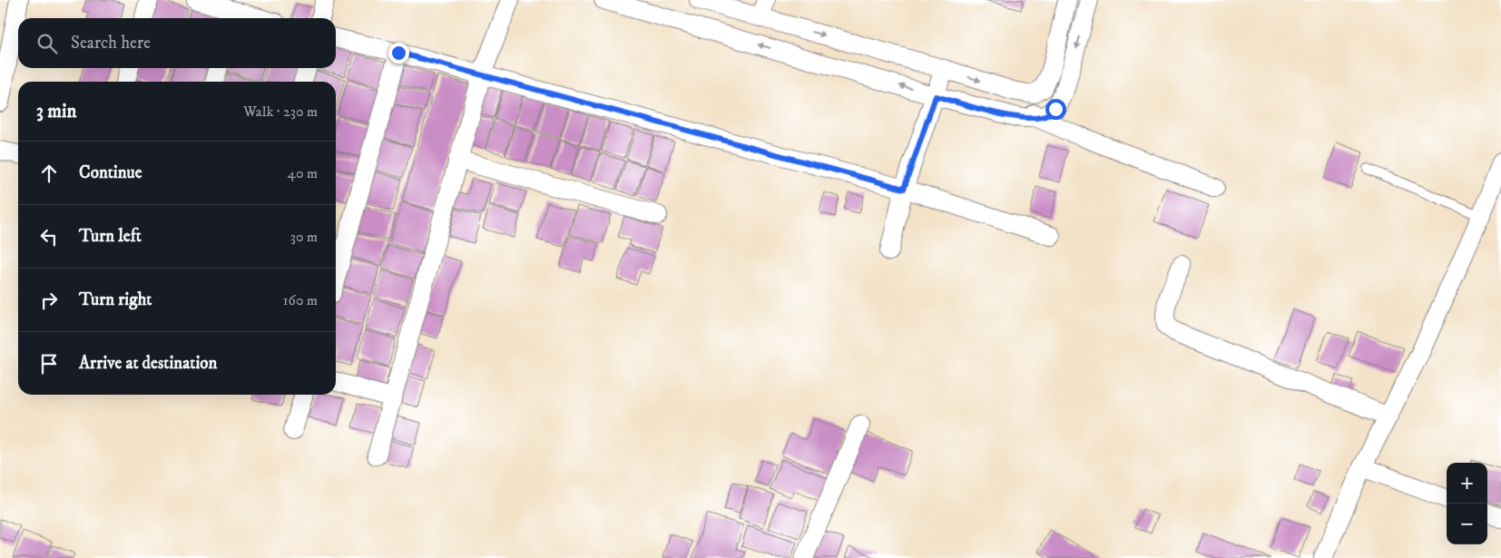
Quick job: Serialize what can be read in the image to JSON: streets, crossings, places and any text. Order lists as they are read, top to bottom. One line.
{"page":{"search":"Search here","heading":["3 min","Walk · 230 m"],"list":[["Continue","40 m"],["Turn left","30 m"],["Turn right","160 m"],"Arrive at destination"],"map_buttons":["+","−"]}}
